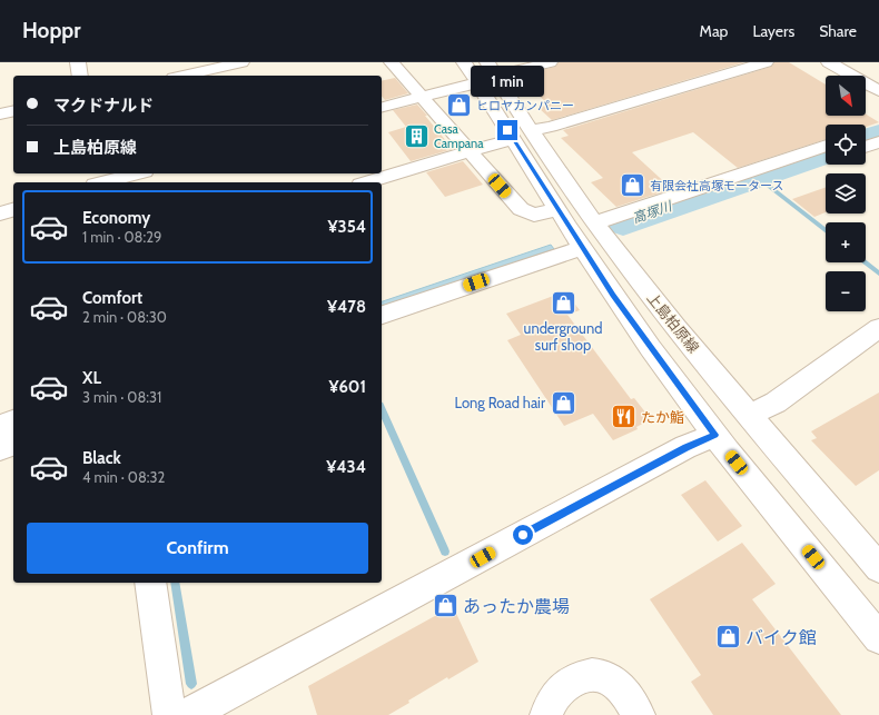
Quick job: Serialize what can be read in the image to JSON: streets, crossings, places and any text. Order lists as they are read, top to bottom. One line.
{"streets":{"street":["上島柏原線"]},"water":["高塚川"],"places":{"shop":["ヒロヤカンパニー","有限会社高塚モータース","underground surf shop","Long Road hair","あったか農場","バイク館"],"building":["Casa Campana"],"restaurant":["たか鮨"]},"north":"bottom right","page":{"header":"Hoppr","nav":["Map","Layers","Share"],"bubble":"1 min","map_buttons":["+","−"],"banner":["マクドナルド","上島柏原線"],"list":[{"name":"Economy","note":"1 min · 08:29","value":"¥354"},{"name":"Comfort","note":"2 min · 08:30","value":"¥478"},{"name":"XL","note":"3 min · 08:31","value":"¥601"},{"name":"Black","note":"4 min · 08:32","value":"¥434"}],"buttons":"Confirm"}}
